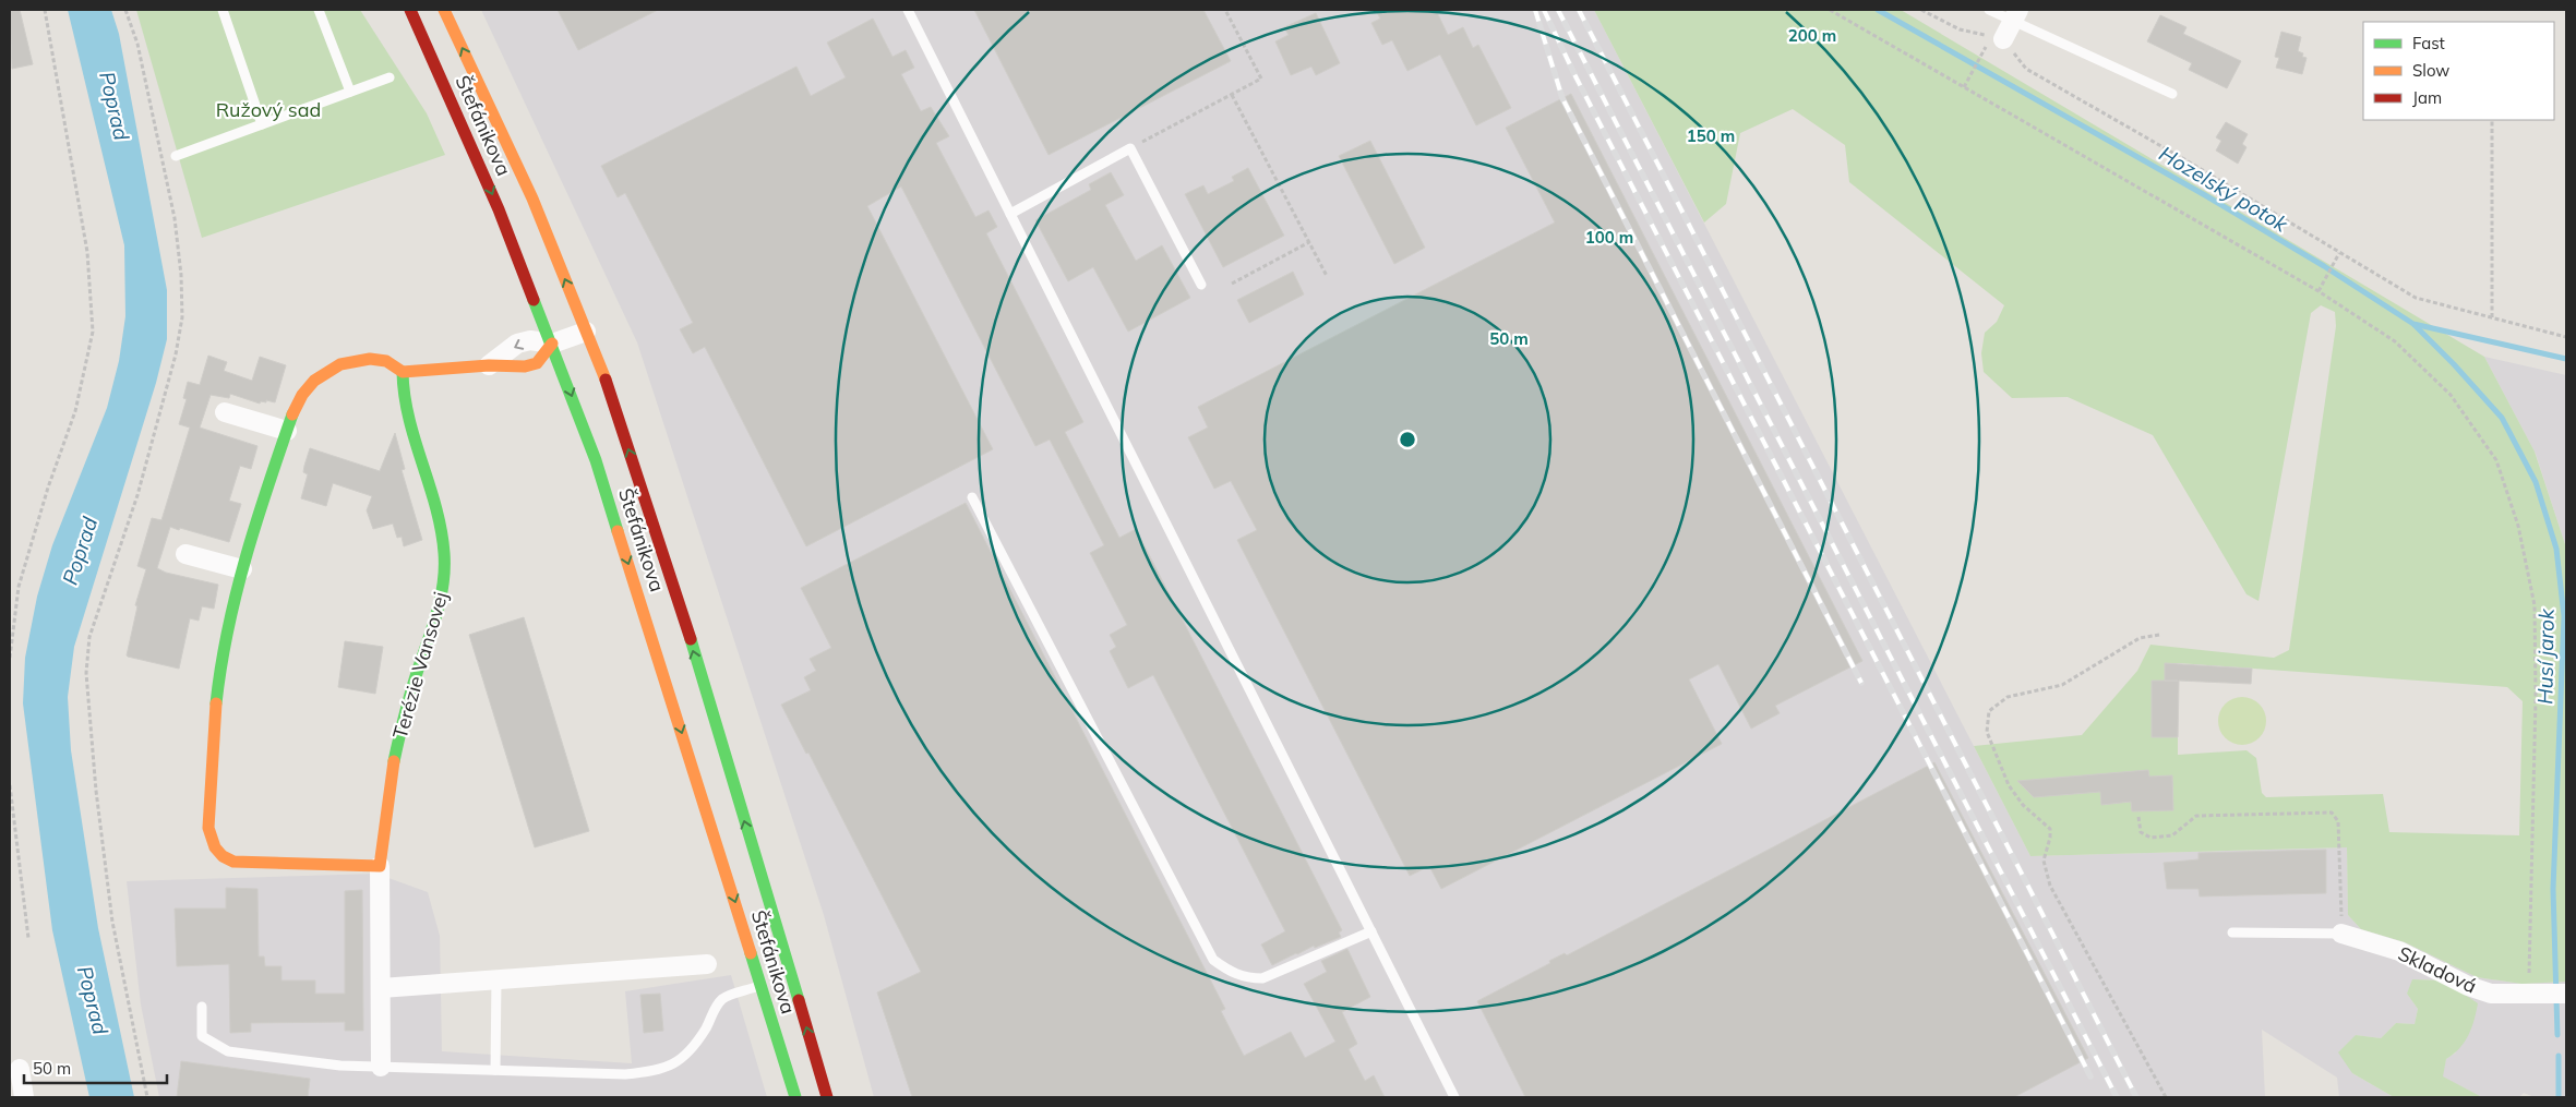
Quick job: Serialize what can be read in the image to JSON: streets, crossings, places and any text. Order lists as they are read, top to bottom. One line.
{"streets":{"main road":["Štefánikova","Terézie Vansovej"],"street":["Skladová"]},"water":["Poprad","Hozelský potok","Husí jarok"],"parks":["Ružový sad"],"legend":["Fast","Slow","Jam"],"scale_bar":"50 m","rings":["200 m","150 m","100 m","50 m"]}
